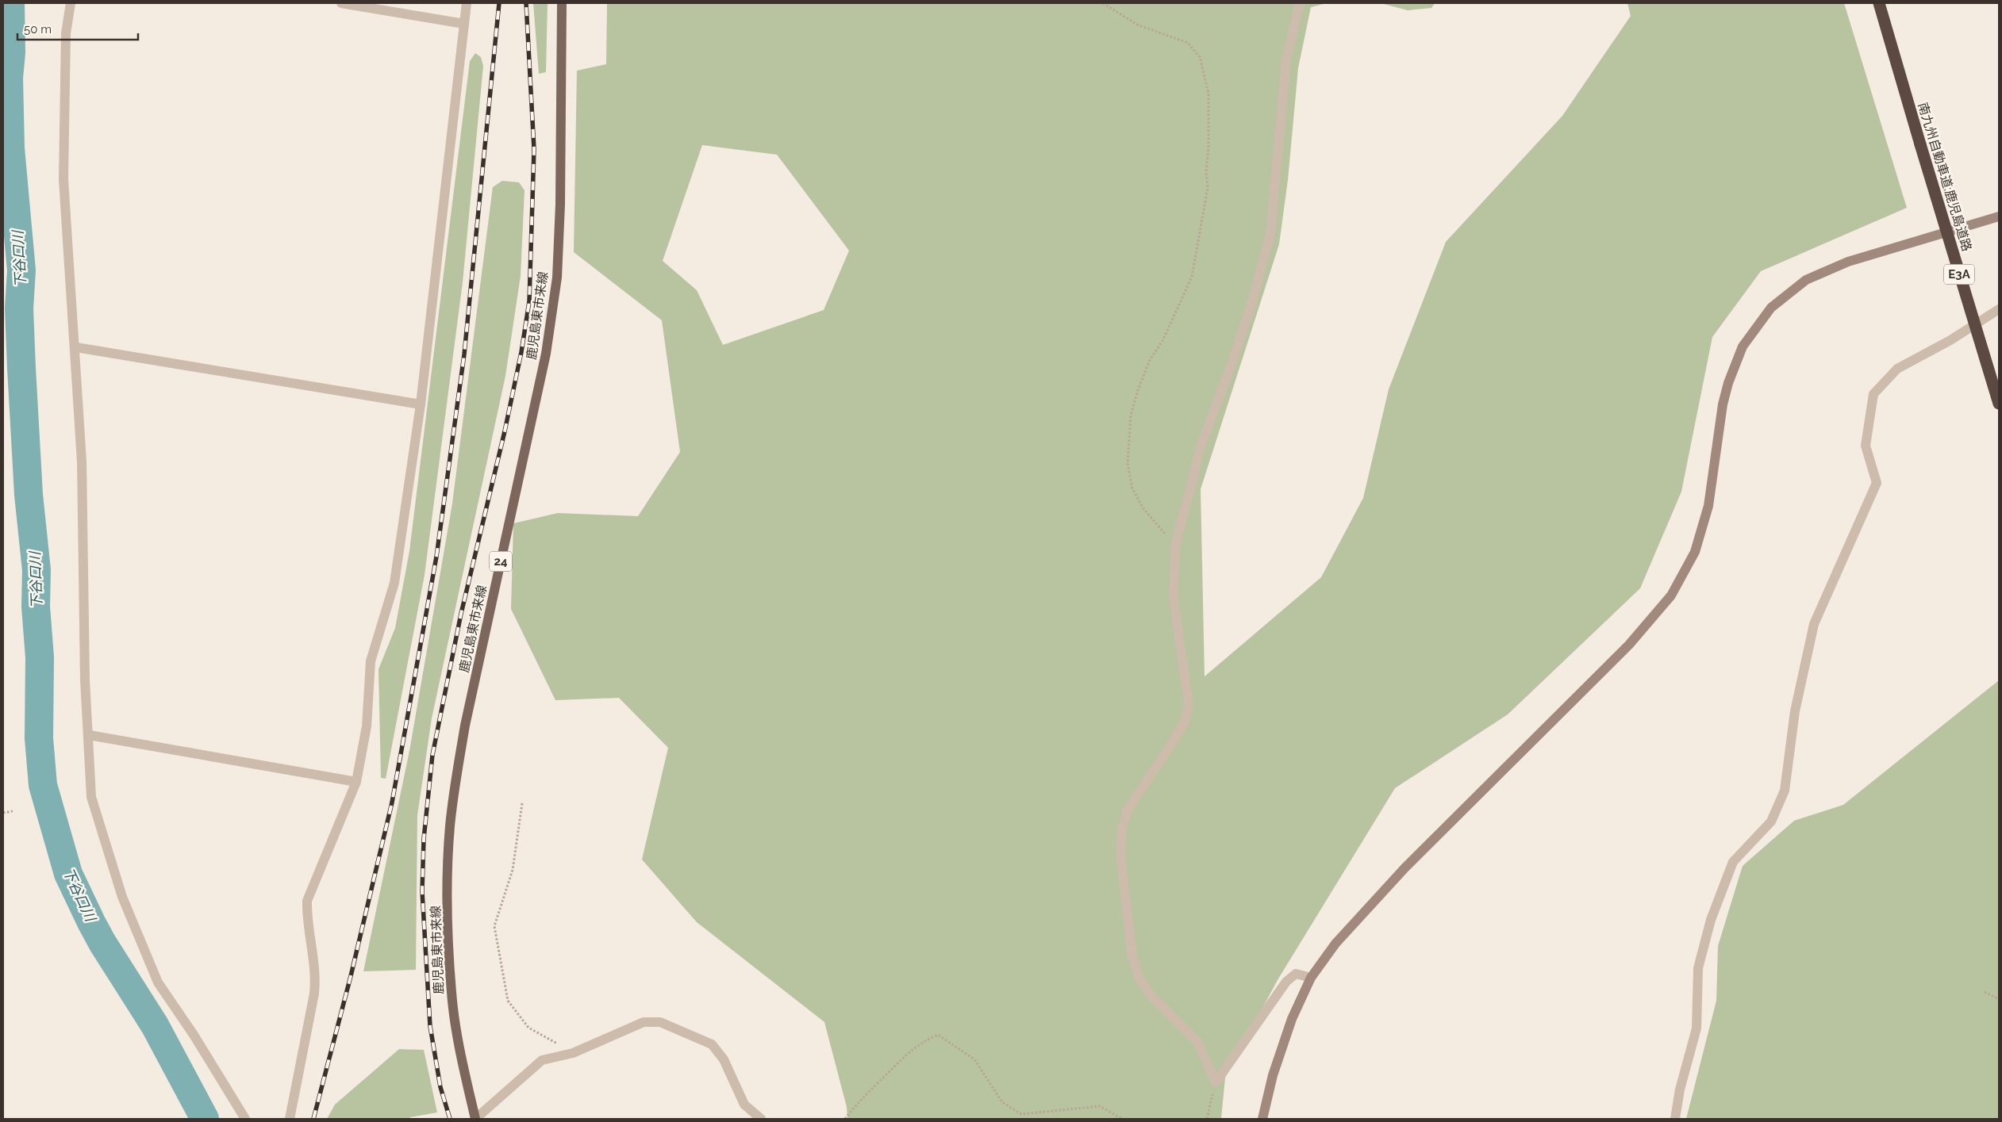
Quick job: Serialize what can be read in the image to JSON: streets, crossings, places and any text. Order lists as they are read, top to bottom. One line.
{"streets":{"highway":["南九州自動車道;鹿児島道路","E3A"],"main road":["鹿児島東市来線","24"]},"water":["下谷口川"],"scale_bar":"50 m"}
